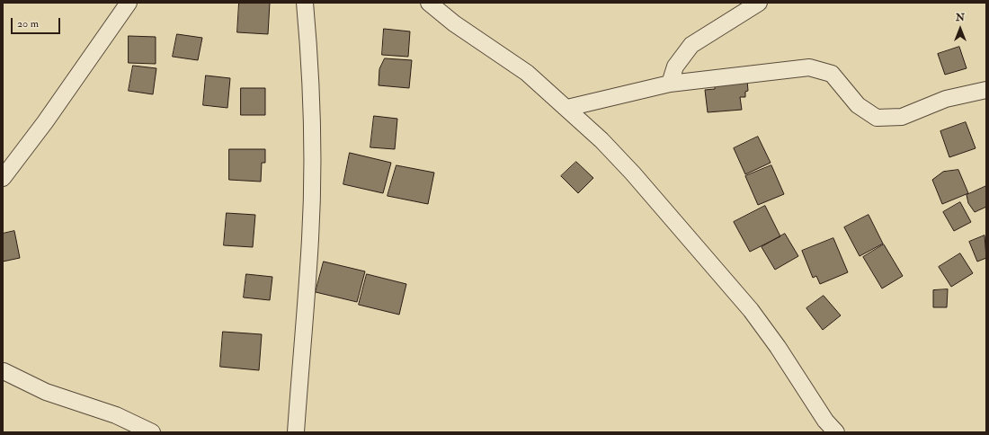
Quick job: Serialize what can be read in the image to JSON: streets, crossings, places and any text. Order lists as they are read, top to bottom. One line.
{"scale_bar":"20 m","north":"top"}
